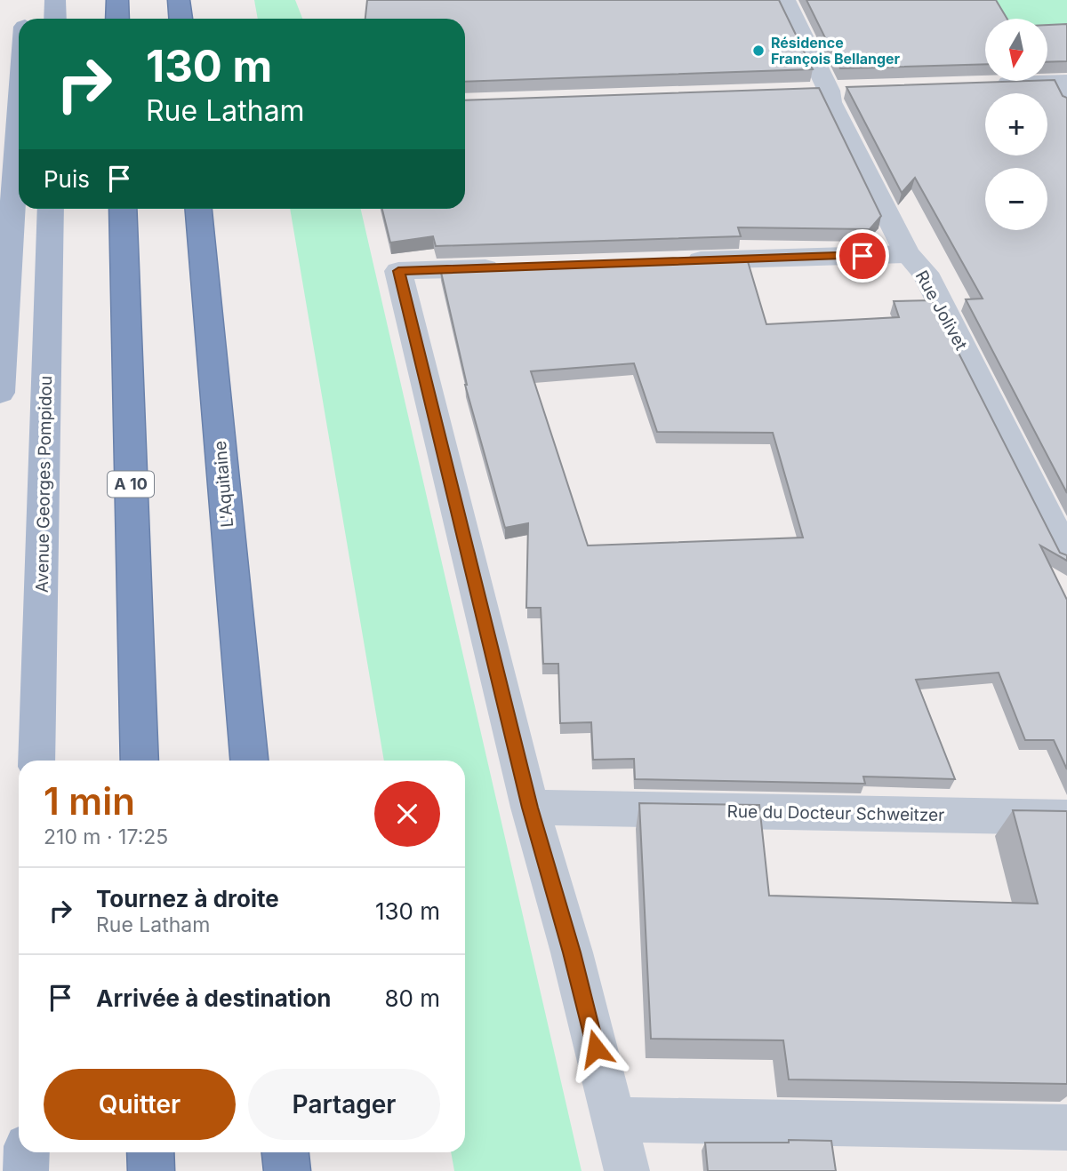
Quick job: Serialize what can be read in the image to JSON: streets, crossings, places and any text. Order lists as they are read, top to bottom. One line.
{"streets":{"highway":["A 10","L'Aquitaine"],"main road":["Avenue Georges Pompidou"],"street":["Rue Jolivet","Rue du Docteur Schweitzer"]},"places":["Résidence François Bellanger"],"north":"bottom","page":{"map_buttons":["+","−"],"turn":["130 m","Rue Latham"],"then":"Puis","heading":["1 min","210 m · 17:25"],"list":[{"name":"Tournez à droite","note":"Rue Latham","value":"130 m"},{"name":"Arrivée à destination","value":"80 m"}],"buttons":["Quitter","Partager"]}}
